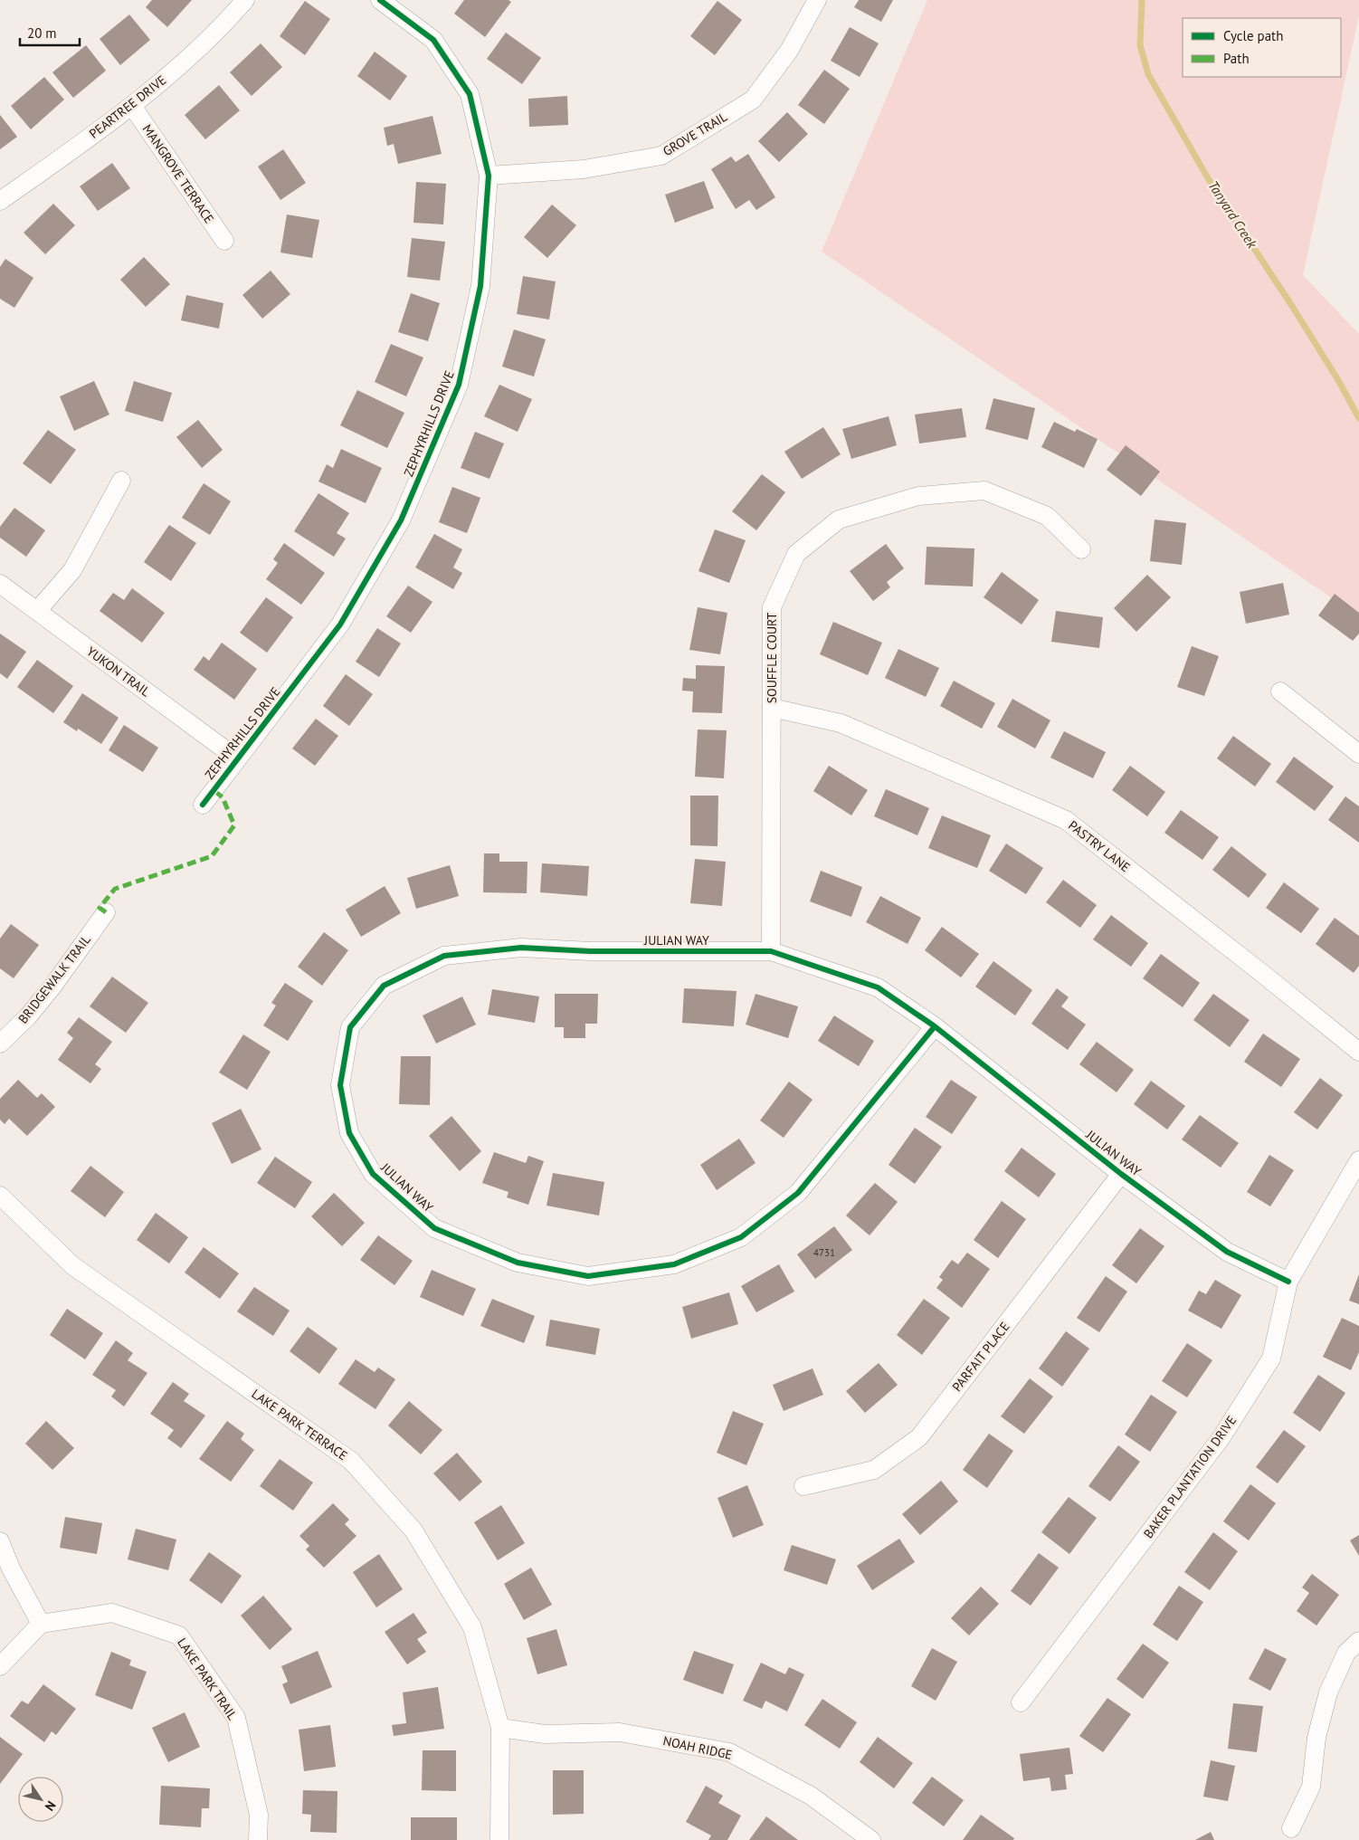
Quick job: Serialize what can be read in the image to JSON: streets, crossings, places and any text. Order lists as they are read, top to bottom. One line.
{"streets":{"street":["PEARTREE DRIVE","GROVE TRAIL","MANGROVE TERRACE","ZEPHYRHILLS DRIVE","SOUFFLE COURT","YUKON TRAIL","PASTRY LANE","JULIAN WAY","BRIDGEWALK TRAIL","PARFAIT PLACE","LAKE PARK TERRACE","BAKER PLANTATION DRIVE","LAKE PARK TRAIL","NOAH RIDGE"]},"crossings":[["PEARTREE DRIVE","MANGROVE TERRACE"],["GROVE TRAIL","ZEPHYRHILLS DRIVE"],["ZEPHYRHILLS DRIVE","YUKON TRAIL"],["SOUFFLE COURT","PASTRY LANE"],["SOUFFLE COURT","JULIAN WAY"],["JULIAN WAY","PARFAIT PLACE"],["JULIAN WAY","BAKER PLANTATION DRIVE"],["LAKE PARK TERRACE","NOAH RIDGE"]],"water":["Tanyard Creek"],"house_numbers":["4731"],"legend":["Cycle path","Path"],"scale_bar":"20 m","north":"bottom right"}
